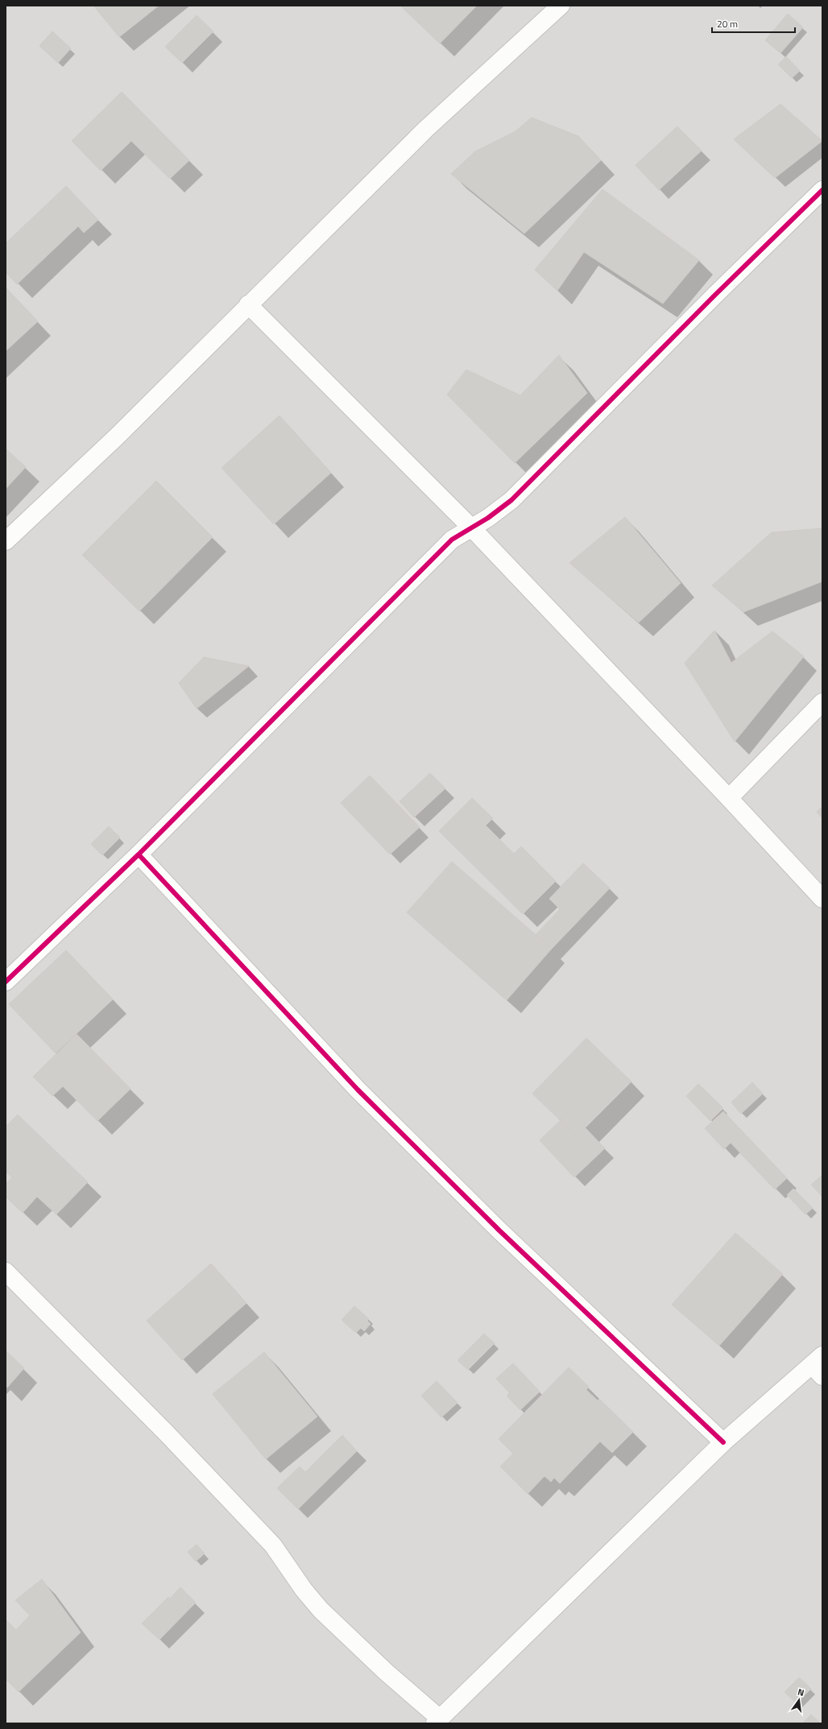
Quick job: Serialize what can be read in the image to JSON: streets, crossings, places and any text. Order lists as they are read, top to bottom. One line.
{"scale_bar":"20 m","north":"top"}
